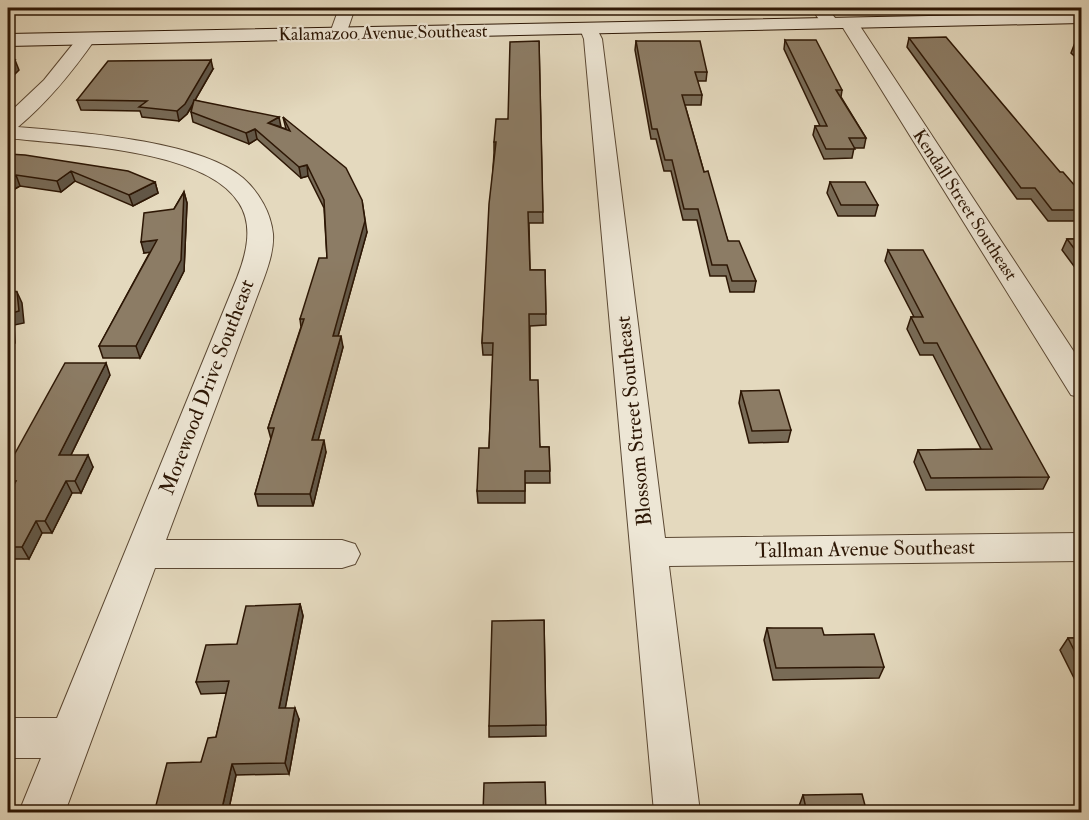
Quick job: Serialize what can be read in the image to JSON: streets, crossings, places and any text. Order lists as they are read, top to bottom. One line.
{"streets":{"main road":["Kalamazoo Avenue Southeast"],"street":["Kendall Street Southeast","Morewood Drive Southeast","Blossom Street Southeast","Tallman Avenue Southeast"]},"crossings":[["Kalamazoo Avenue Southeast","Kendall Street Southeast"],["Kalamazoo Avenue Southeast","Blossom Street Southeast"],["Blossom Street Southeast","Tallman Avenue Southeast"]]}
